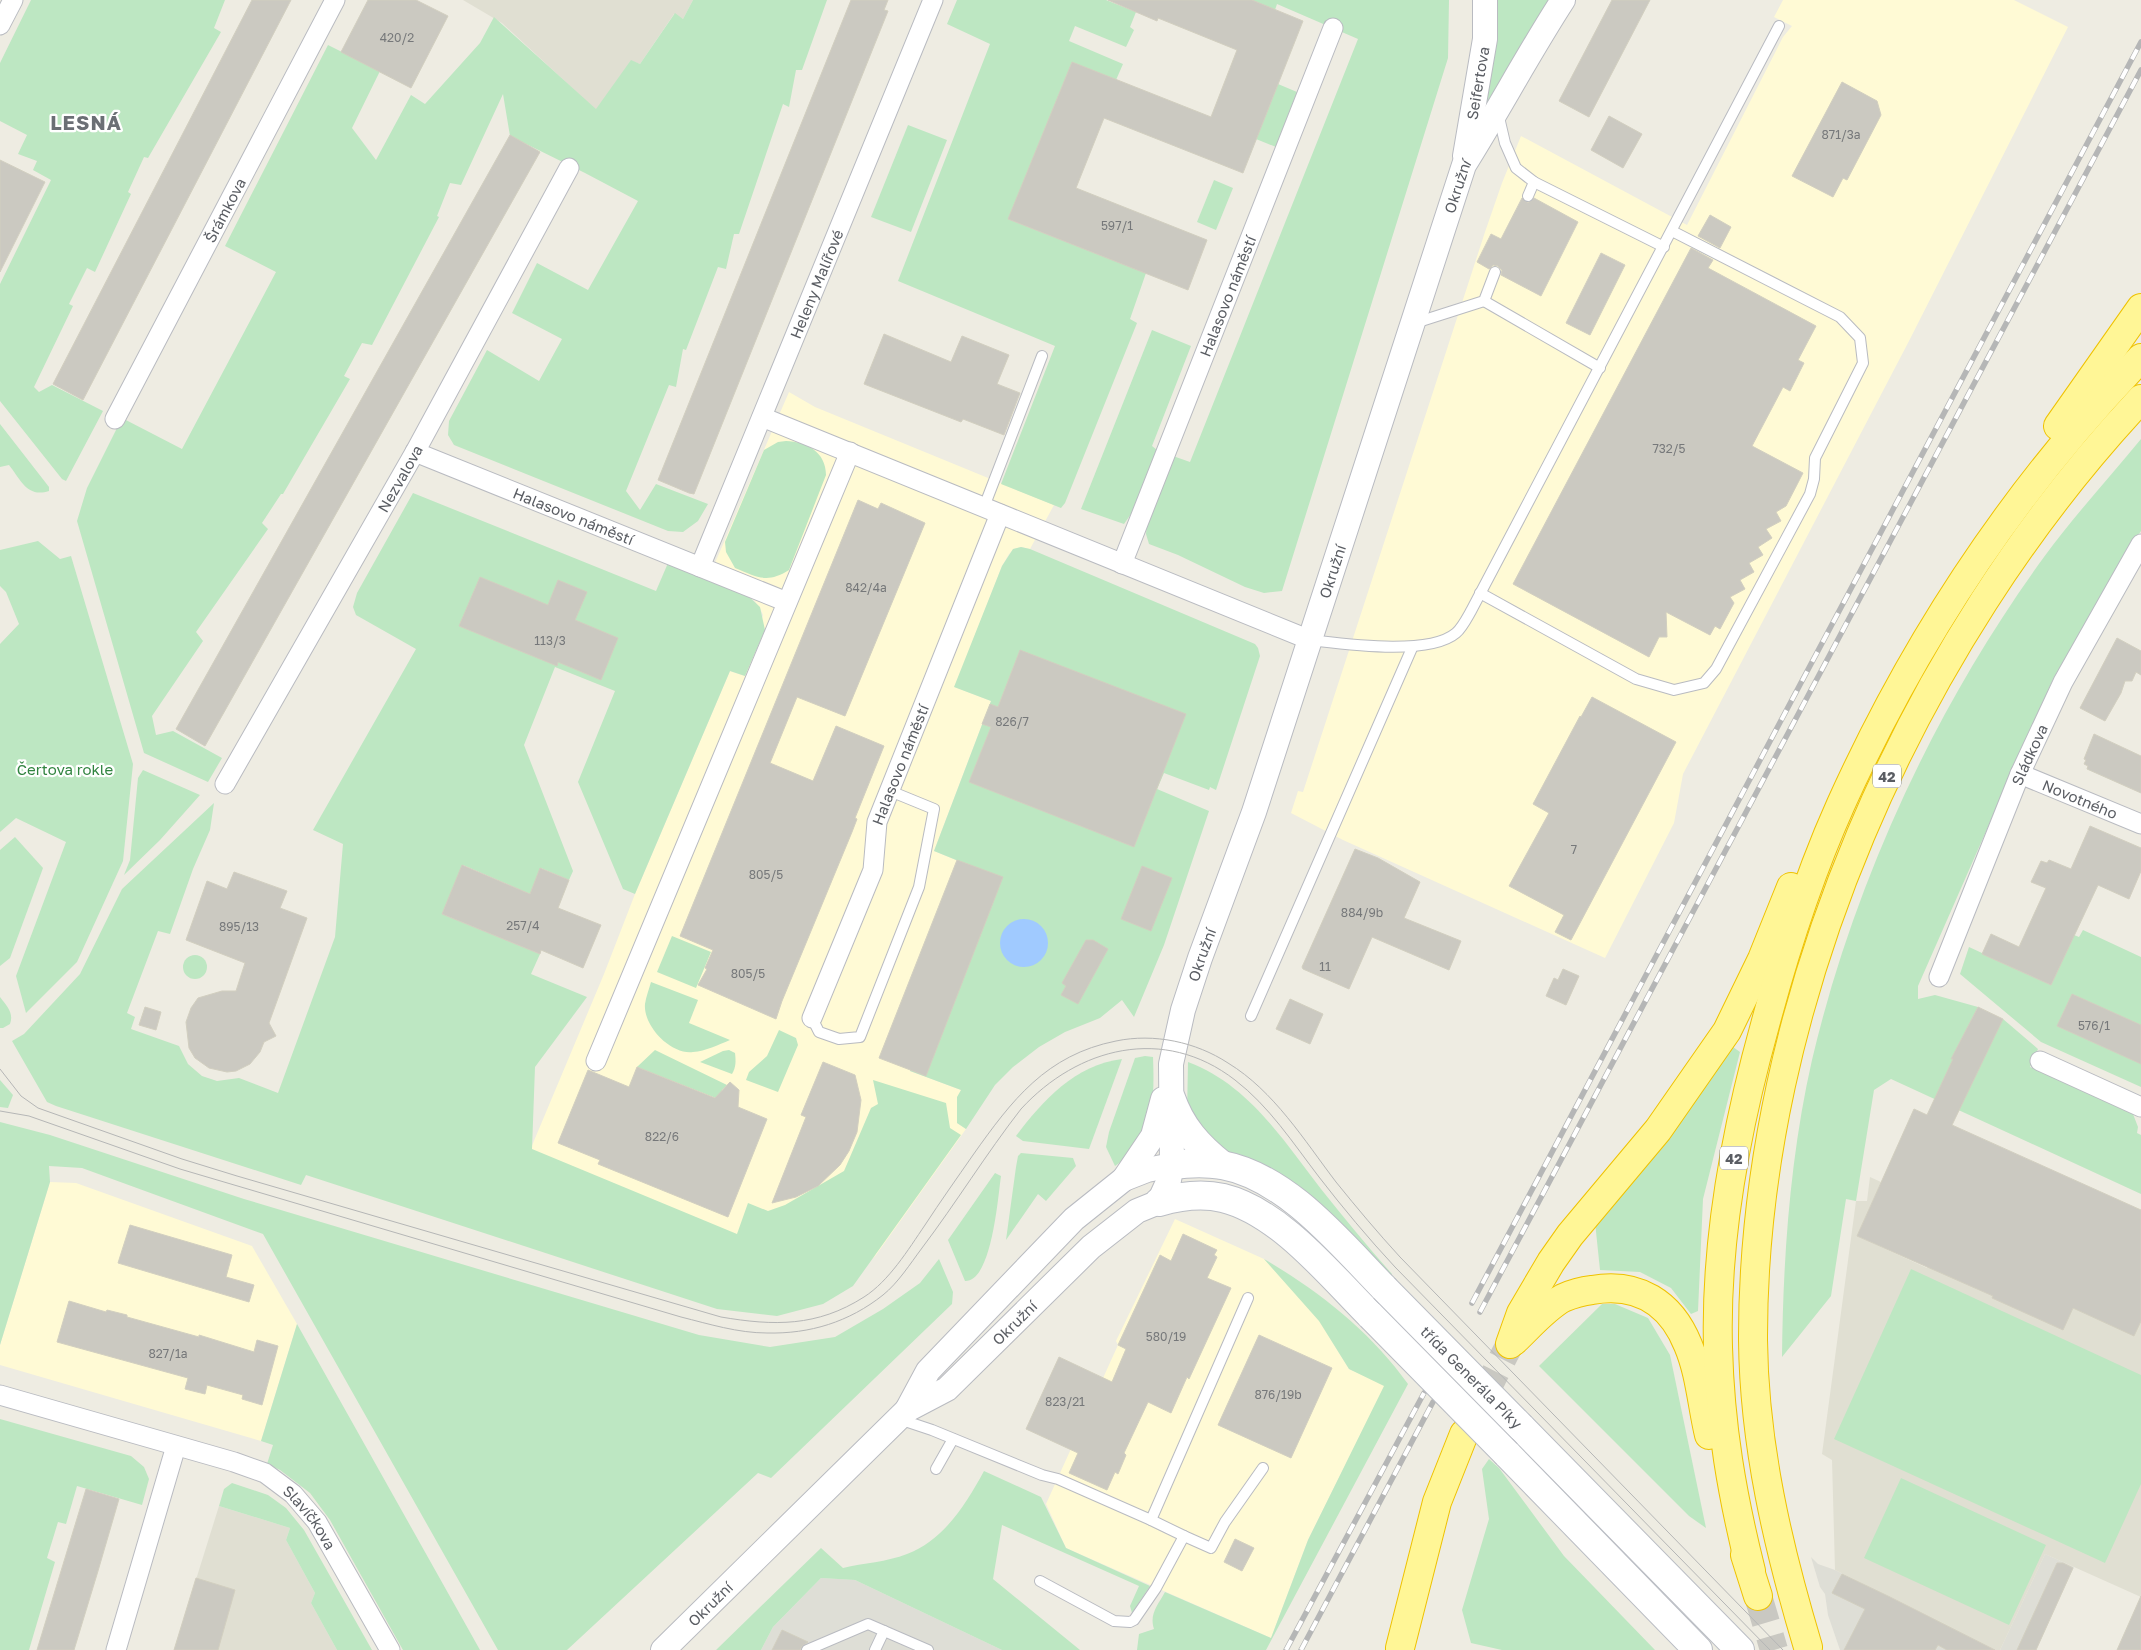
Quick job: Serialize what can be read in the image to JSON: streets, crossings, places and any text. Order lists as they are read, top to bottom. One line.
{"streets":{"highway":["42"],"main road":["třída Generála Píky"],"street":["Seifertova","Okružní","Šrámkova","Heleny Malířové","Halasovo náměstí","Nezvalova","Sládkova","Novotného","Slavíčkova"]},"crossings":[["Seifertova","Okružní"],["Okružní","třída Generála Píky"],["Heleny Malířové","Halasovo náměstí"],["Halasovo náměstí","Nezvalova"],["Sládkova","Novotného"]],"districts":["LESNÁ"],"parks":["Čertova rokle"],"house_numbers":["420/2","871/3a","597/1","732/5","842/4a","113/3","826/7","7","805/5","884/9b","257/4","895/13","11","805/5","576/1","822/6","580/19","827/1a","876/19b","823/21"]}
